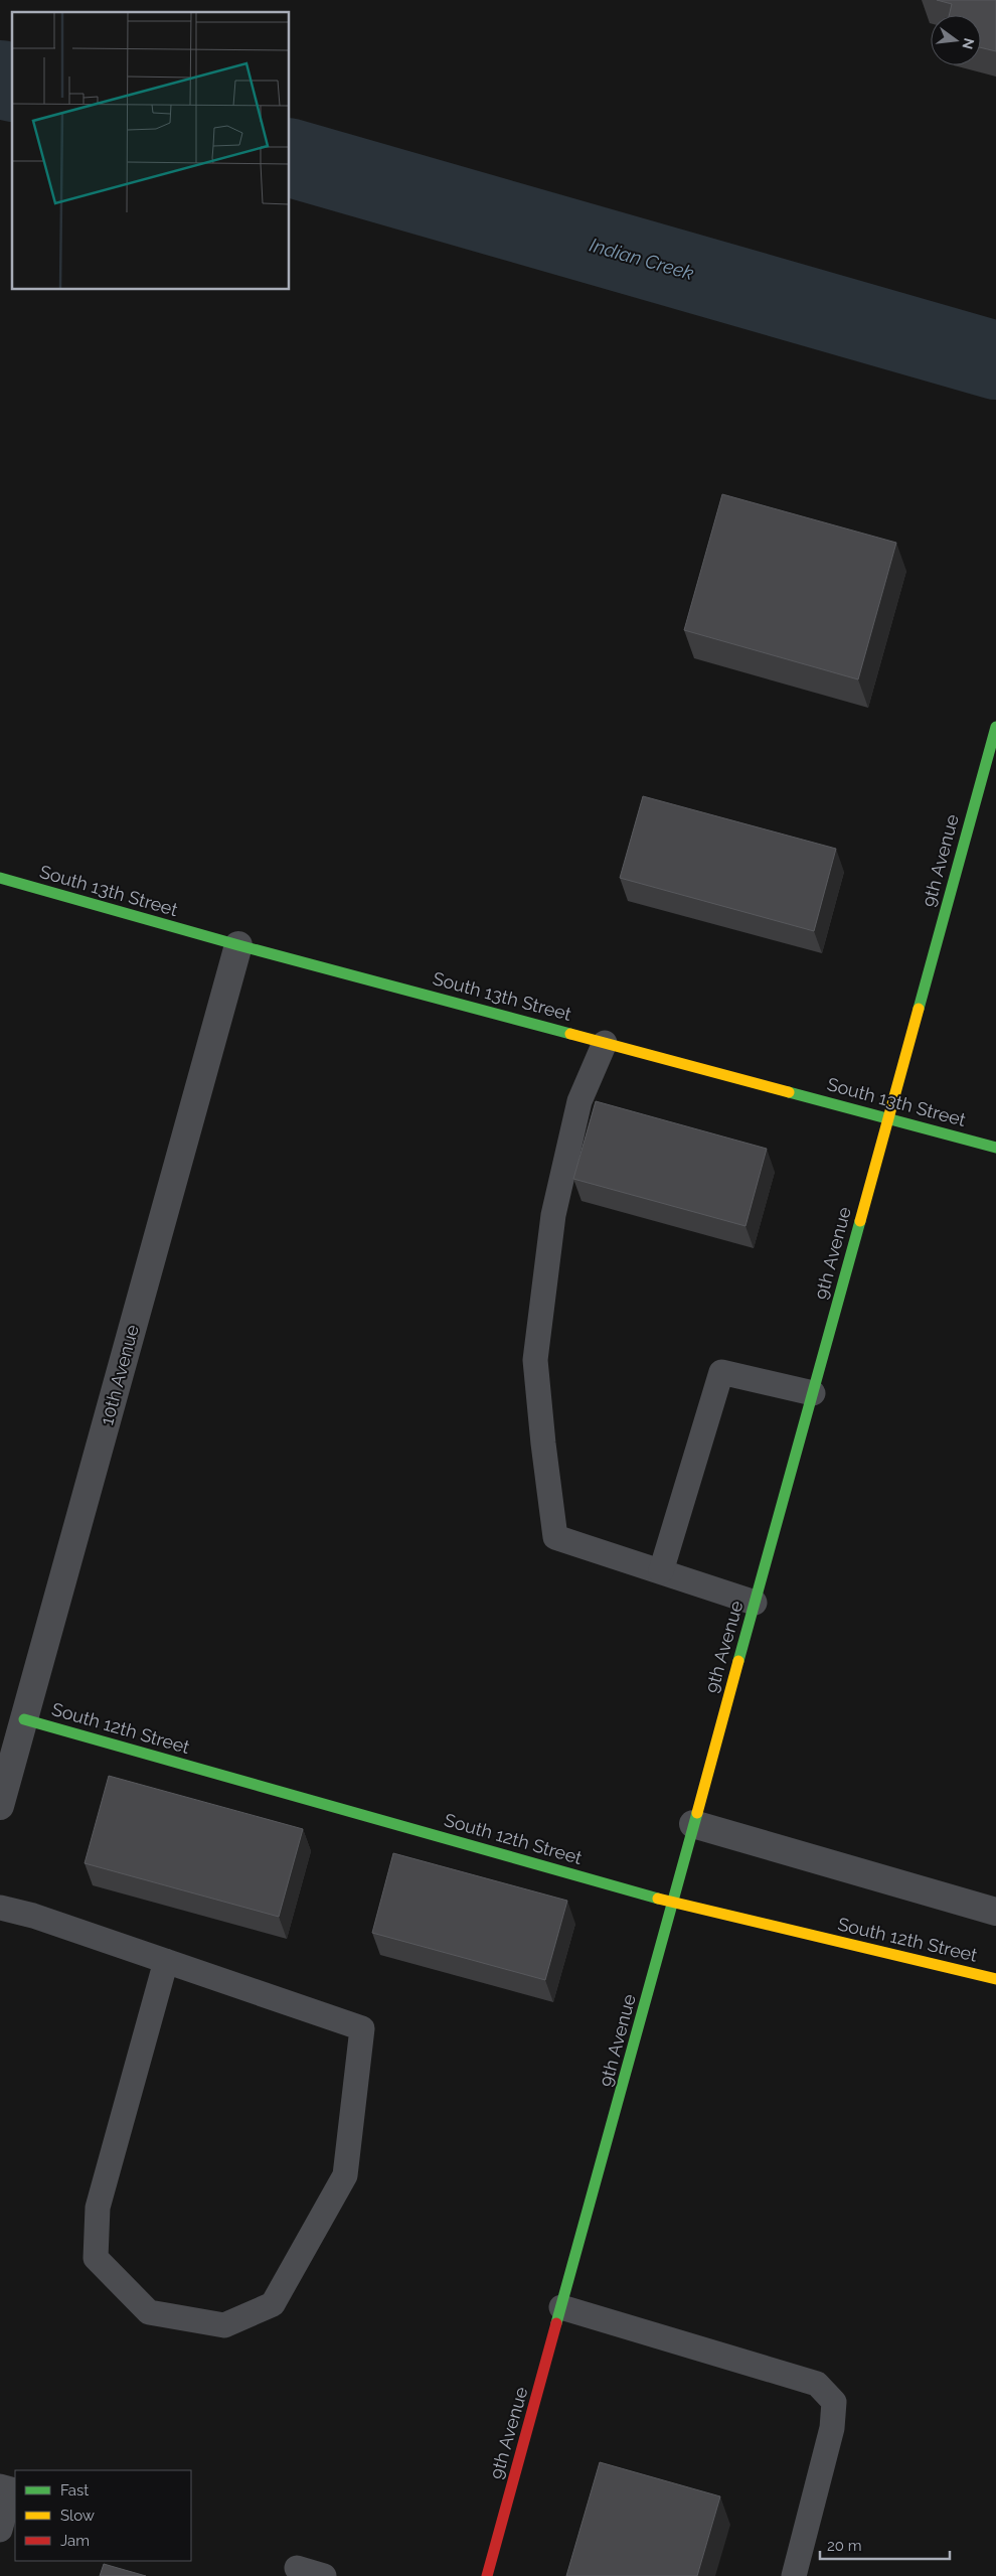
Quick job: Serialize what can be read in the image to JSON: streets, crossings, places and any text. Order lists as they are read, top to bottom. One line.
{"streets":{"street":["9th Avenue","South 13th Street","10th Avenue","South 12th Street"]},"crossings":[["9th Avenue","South 13th Street"],["9th Avenue","South 12th Street"],["South 13th Street","10th Avenue"],["10th Avenue","South 12th Street"]],"water":["Indian Creek"],"legend":["Fast","Slow","Jam"],"scale_bar":"20 m","north":"right"}
